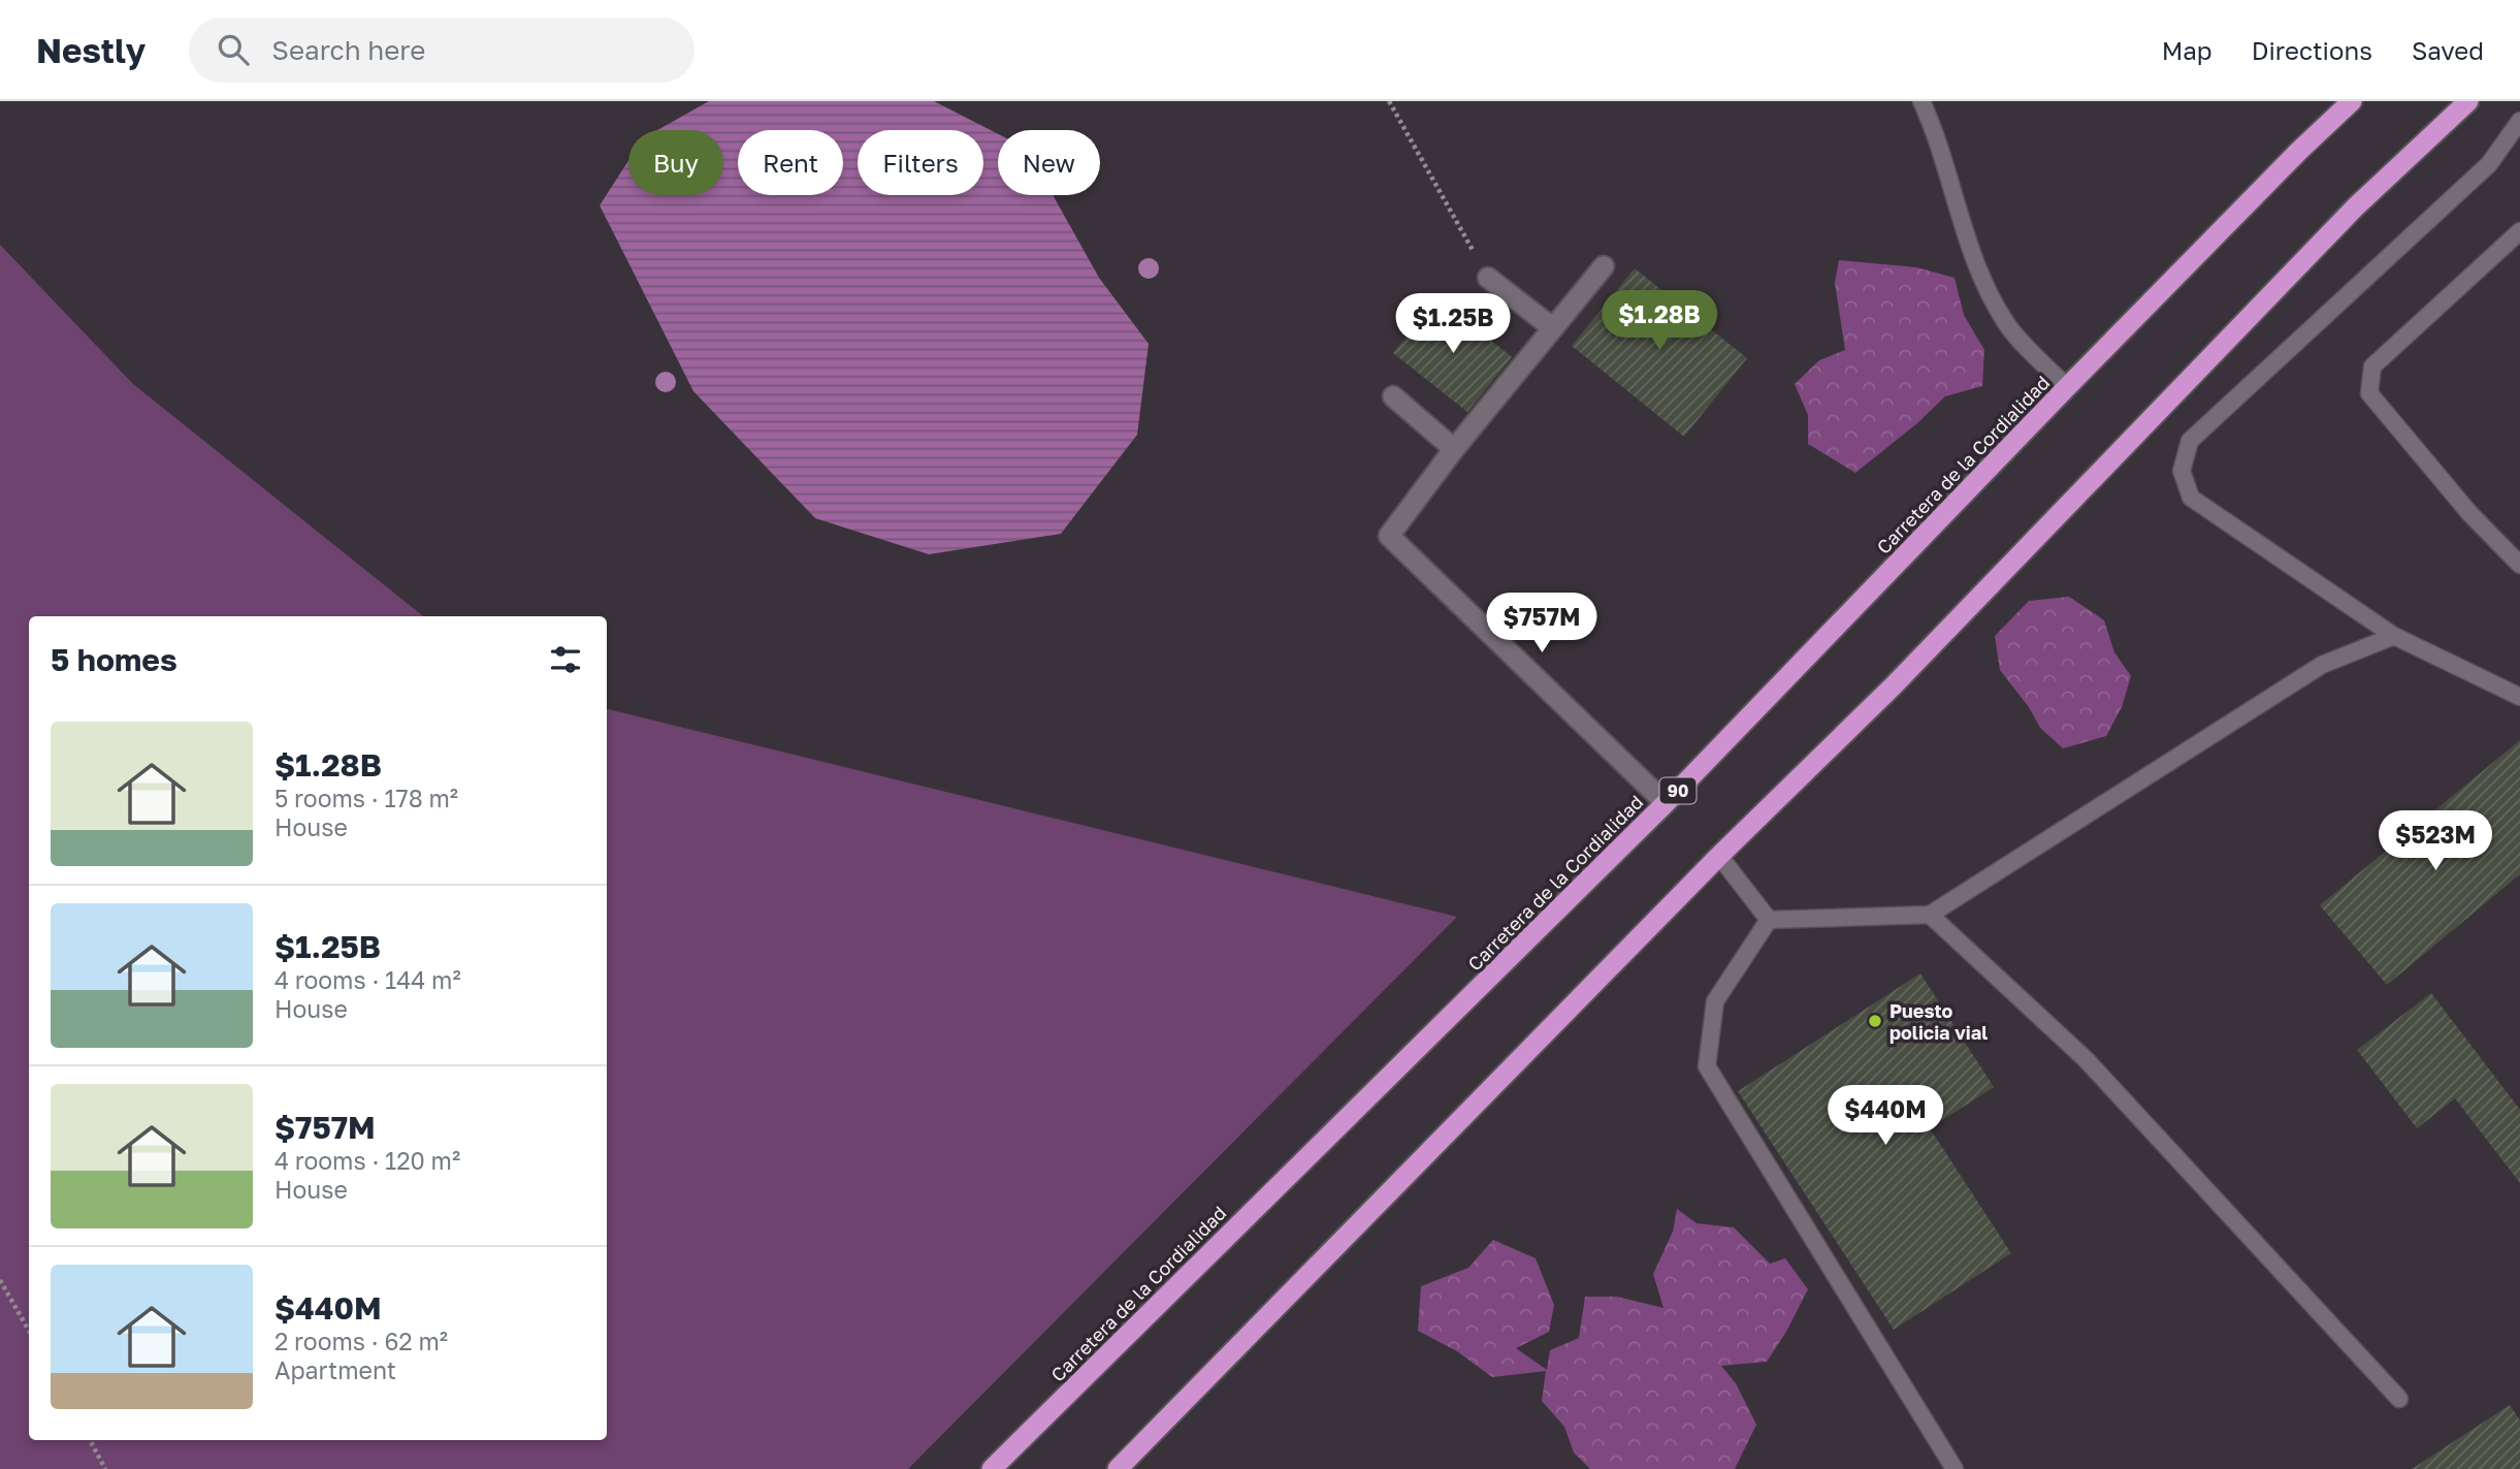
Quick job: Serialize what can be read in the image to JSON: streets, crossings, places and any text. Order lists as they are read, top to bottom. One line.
{"streets":{"highway":["Carretera de la Cordialidad","90"]},"places":["Puesto policia vial"],"page":{"header":"Nestly","search":"Search here","nav":["Map","Directions","Saved"],"chip":["Buy","Rent","Filters","New"],"price":["$1.28B","$1.25B","$757M","$523M","$440M"],"heading":"5 homes","list":[{"name":"$1.28B","note":"5 rooms · 178 m² · House"},{"name":"$1.25B","note":"4 rooms · 144 m² · House"},{"name":"$757M","note":"4 rooms · 120 m² · House"},{"name":"$440M","note":"2 rooms · 62 m² · Apartment"}]}}
